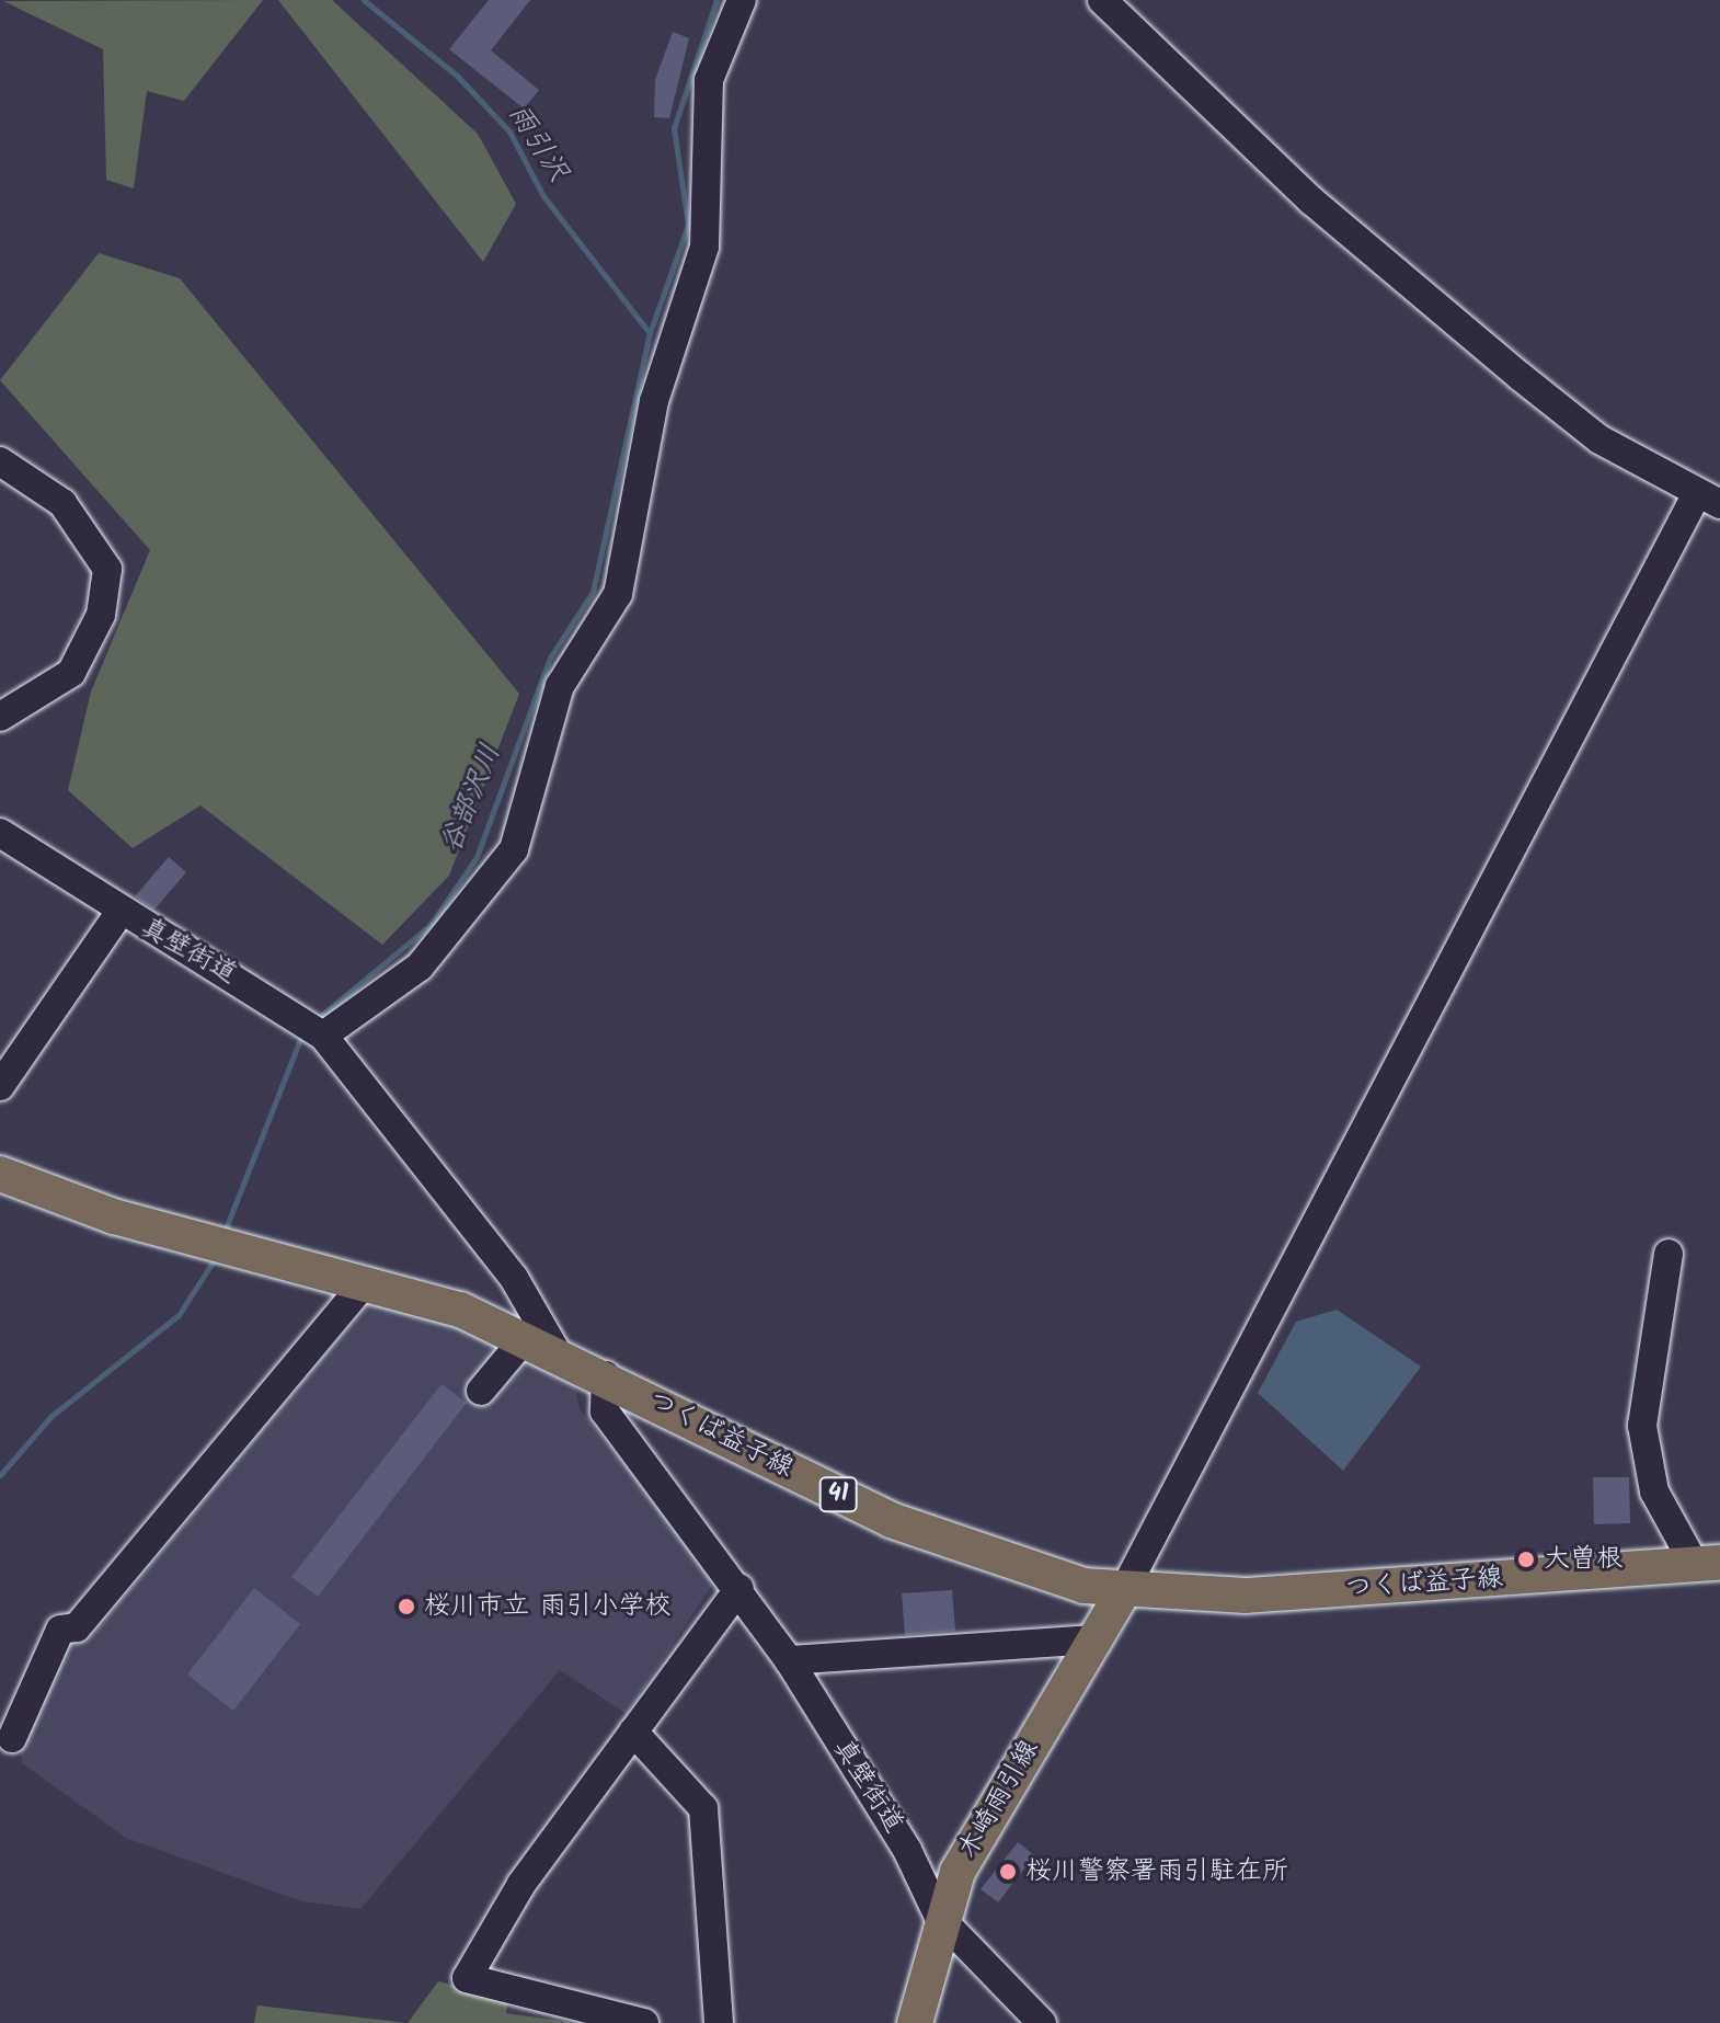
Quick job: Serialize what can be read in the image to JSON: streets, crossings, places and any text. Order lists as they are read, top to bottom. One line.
{"streets":{"main road":["つくば益子線","41","木崎雨引線"],"street":["真壁街道"]},"crossings":[["真壁街道","つくば益子線"],["真壁街道","木崎雨引線"],["つくば益子線","木崎雨引線"]],"water":["雨引沢","谷部沢川"],"places":["大曽根","桜川市立 雨引小学校","桜川警察署雨引駐在所"]}
